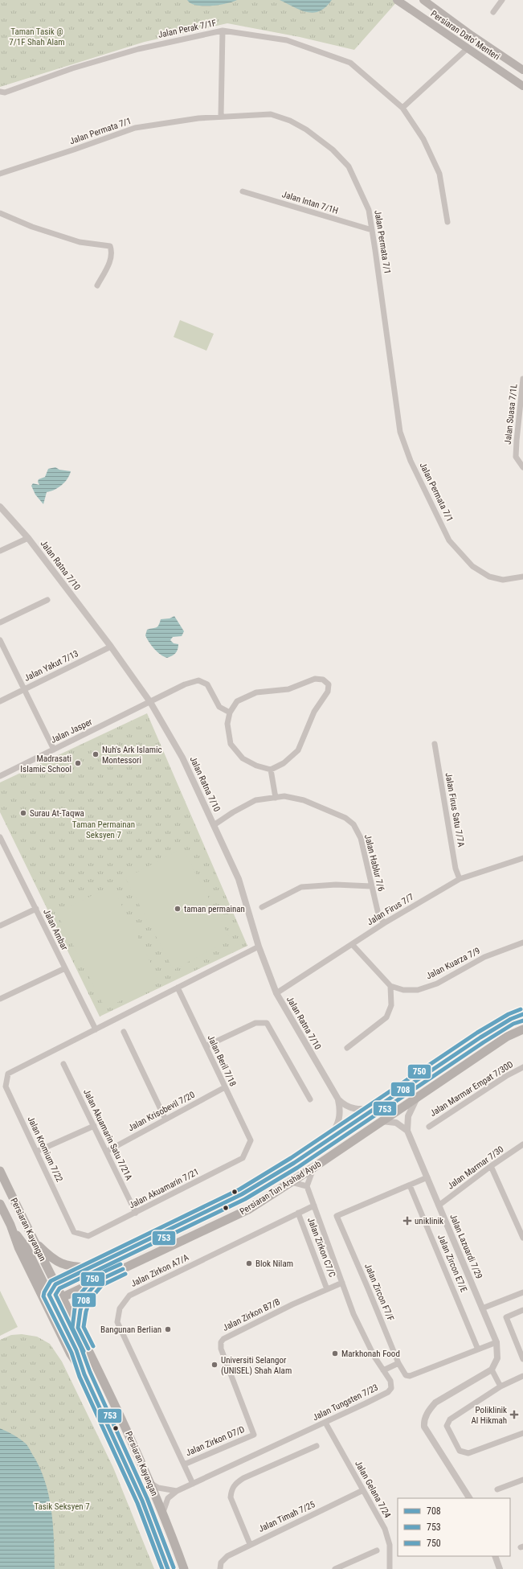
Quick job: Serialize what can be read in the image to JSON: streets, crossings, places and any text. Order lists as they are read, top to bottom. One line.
{"streets":{"main road":["Persiaran Dato' Menteri","Persiaran Tun Arshad Ayub","Persiaran Kayangan"],"street":["Jalan Perak 7/1F","Jalan Permata 7/1","Jalan Intan 7/1H","Jalan Suasa 7/1L","Jalan Ratna 7/10","Jalan Yakut 7/13","Jalan Jasper","Jalan Firus Satu 7/7A","Jalan Hablur 7/6","Jalan Firus 7/7","Jalan Ambar","Jalan Kuarza 7/9","Jalan Beril 7/18","Jalan Marmar Empat 7/30D","Jalan Krisobevil 7/20","Jalan Akuamarin Satu 7/21A","Jalan Kromium 7/22","Jalan Marmar 7/30","Jalan Akuamarin 7/21","Jalan Lazuardi 7/29","Jalan Zirkon C7/C","Jalan Zircon E7/E","Jalan Zirkon A7/A","Jalan Zircon F7/F","Jalan Zirkon B7/B","Jalan Tungsten 7/23","Jalan Zirkon D7/D","Jalan Gelana 7/24","Jalan Timah 7/25"]},"crossings":[["Jalan Permata 7/1","Jalan Intan 7/1H"],["Jalan Ratna 7/10","Jalan Yakut 7/13"],["Jalan Ratna 7/10","Jalan Jasper"],["Jalan Ratna 7/10","Jalan Hablur 7/6"],["Jalan Ratna 7/10","Jalan Firus 7/7"],["Jalan Ratna 7/10","Persiaran Tun Arshad Ayub"],["Jalan Firus Satu 7/7A","Jalan Firus 7/7"],["Jalan Hablur 7/6","Jalan Firus 7/7"],["Jalan Ambar","Jalan Kromium 7/22"],["Jalan Beril 7/18","Jalan Krisobevil 7/20"],["Jalan Beril 7/18","Jalan Akuamarin 7/21"],["Jalan Krisobevil 7/20","Jalan Akuamarin Satu 7/21A"],["Jalan Akuamarin Satu 7/21A","Jalan Akuamarin 7/21"],["Jalan Kromium 7/22","Jalan Akuamarin 7/21"],["Jalan Marmar 7/30","Jalan Lazuardi 7/29"],["Persiaran Tun Arshad Ayub","Persiaran Kayangan"],["Jalan Lazuardi 7/29","Jalan Zircon F7/F"],["Jalan Zirkon C7/C","Jalan Zirkon A7/A"],["Jalan Zirkon C7/C","Jalan Zirkon B7/B"],["Jalan Zircon E7/E","Jalan Zircon F7/F"],["Jalan Zirkon A7/A","Jalan Tungsten 7/23"],["Jalan Zirkon A7/A","Jalan Zirkon D7/D"],["Jalan Zirkon B7/B","Jalan Zirkon D7/D"],["Jalan Tungsten 7/23","Jalan Gelana 7/24"],["Jalan Gelana 7/24","Jalan Timah 7/25"]],"parks":["Taman Tasik @ 7/1F Shah Alam","Taman Permainan Seksyen 7","Tasik Seksyen 7"],"places":{"other":["Nuh's Ark Islamic Montessori","Madrasati Islamic School","Surau At-Taqwa","taman permainan","Blok Nilam","Bangunan Berlian","Markhonah Food","Universiti Selangor (UNISEL) Shah Alam"],"health":["uniklinik","Poliklinik Al Hikmah"]},"lines":["transit line 750","transit line 708","transit line 753"],"legend":["708","753","750"]}
